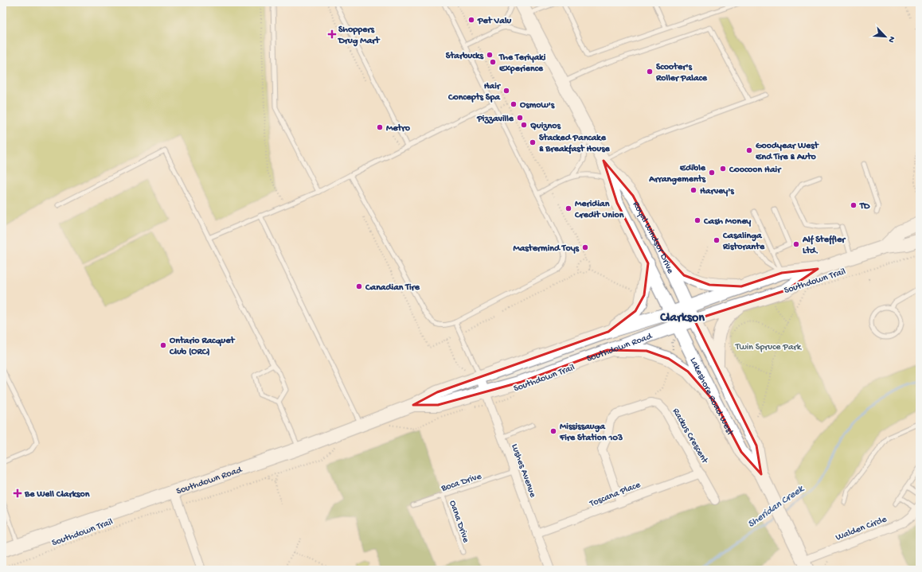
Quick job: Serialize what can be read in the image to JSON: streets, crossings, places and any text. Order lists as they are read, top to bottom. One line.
{"streets":{"main road":["Royal Windsor Drive","Southdown Road","Lakeshore Road West"],"street":["Rackus Crescent","Lushes Avenue","Toscana Place","Walden Circle"],"lane":["Boca Drive","Oana Drive"],"path":["Southdown Trail"]},"crossings":[["Royal Windsor Drive","Southdown Road"],["Royal Windsor Drive","Lakeshore Road West"],["Southdown Road","Lakeshore Road West"],["Southdown Road","Lushes Avenue"],["Lakeshore Road West","Walden Circle"],["Rackus Crescent","Toscana Place"],["Lushes Avenue","Boca Drive"],["Lushes Avenue","Toscana Place"],["Boca Drive","Oana Drive"]],"districts":["Clarkson"],"water":["Sheridan Creek"],"parks":["Twin Spruce Park"],"places":{"other":["Pet Valu","Starbucks","The Teriyaki Experience","Scooter's Roller Palace","Hair Concepts Spa","Osmow's","Pizzaville","Quiznos","Metro","Stacked Pancake & Breakfast House","Goodyear West End Tire & Auto","Coocoon Hair","Edible Arrangements","Harvey's","TD","Meridian Credit Union","Cash Money","Casalinga Ristorante","Alf Steffler Ltd.","Mastermind Toys","Canadian Tire","Ontario Racquet Club (ORC)","Mississauga Fire Station 103"],"health":["Shoppers Drug Mart","Be Well Clarkson"]},"north":"bottom right"}
